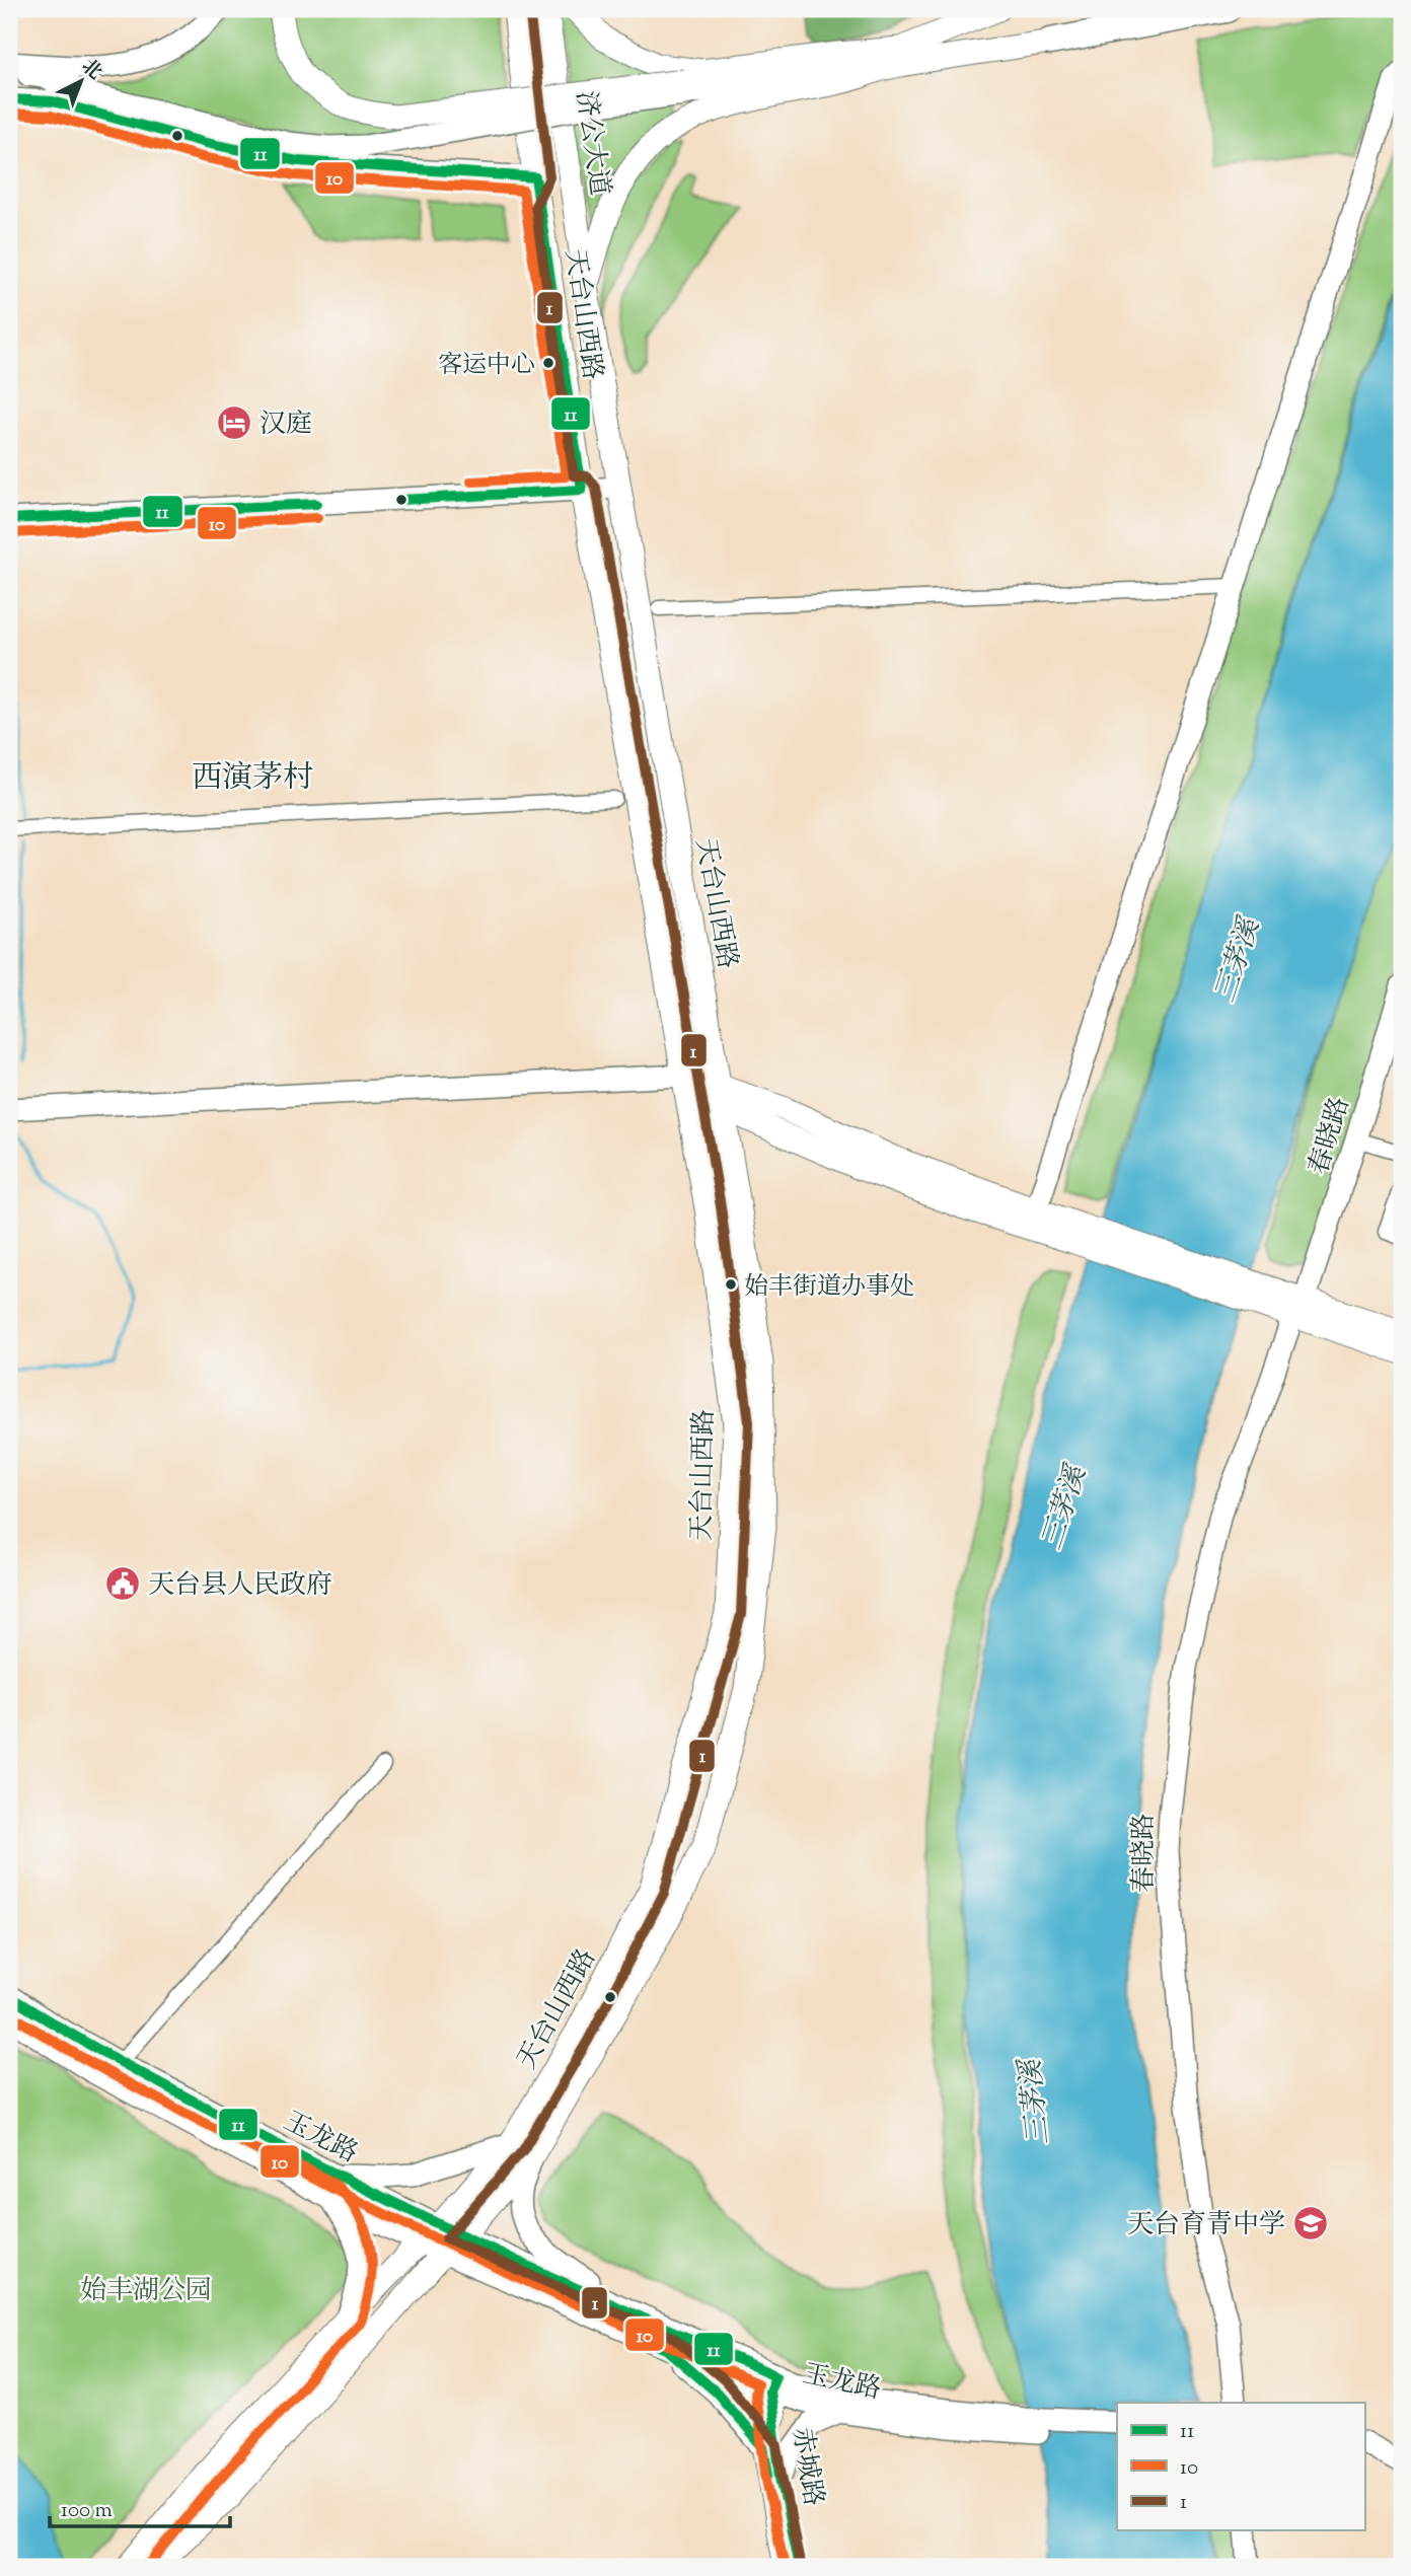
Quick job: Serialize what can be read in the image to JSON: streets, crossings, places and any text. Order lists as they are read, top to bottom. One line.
{"streets":{"main road":["济公大道","天台山西路","春晓路","玉龙路","赤城路"]},"crossings":[["济公大道","天台山西路"],["天台山西路","玉龙路"],["玉龙路","赤城路"]],"districts":["西演茅村"],"water":["三茅溪"],"parks":["始丰湖公园"],"places":{"other":["客运中心","始丰街道办事处"],"hotel":["汉庭"],"public building":["天台县人民政府"],"school or university":["天台育青中学"]},"lines":["transit line 1","transit line 11","transit line 10"],"legend":["11","10","1"],"scale_bar":"100 m","north":"top right"}
